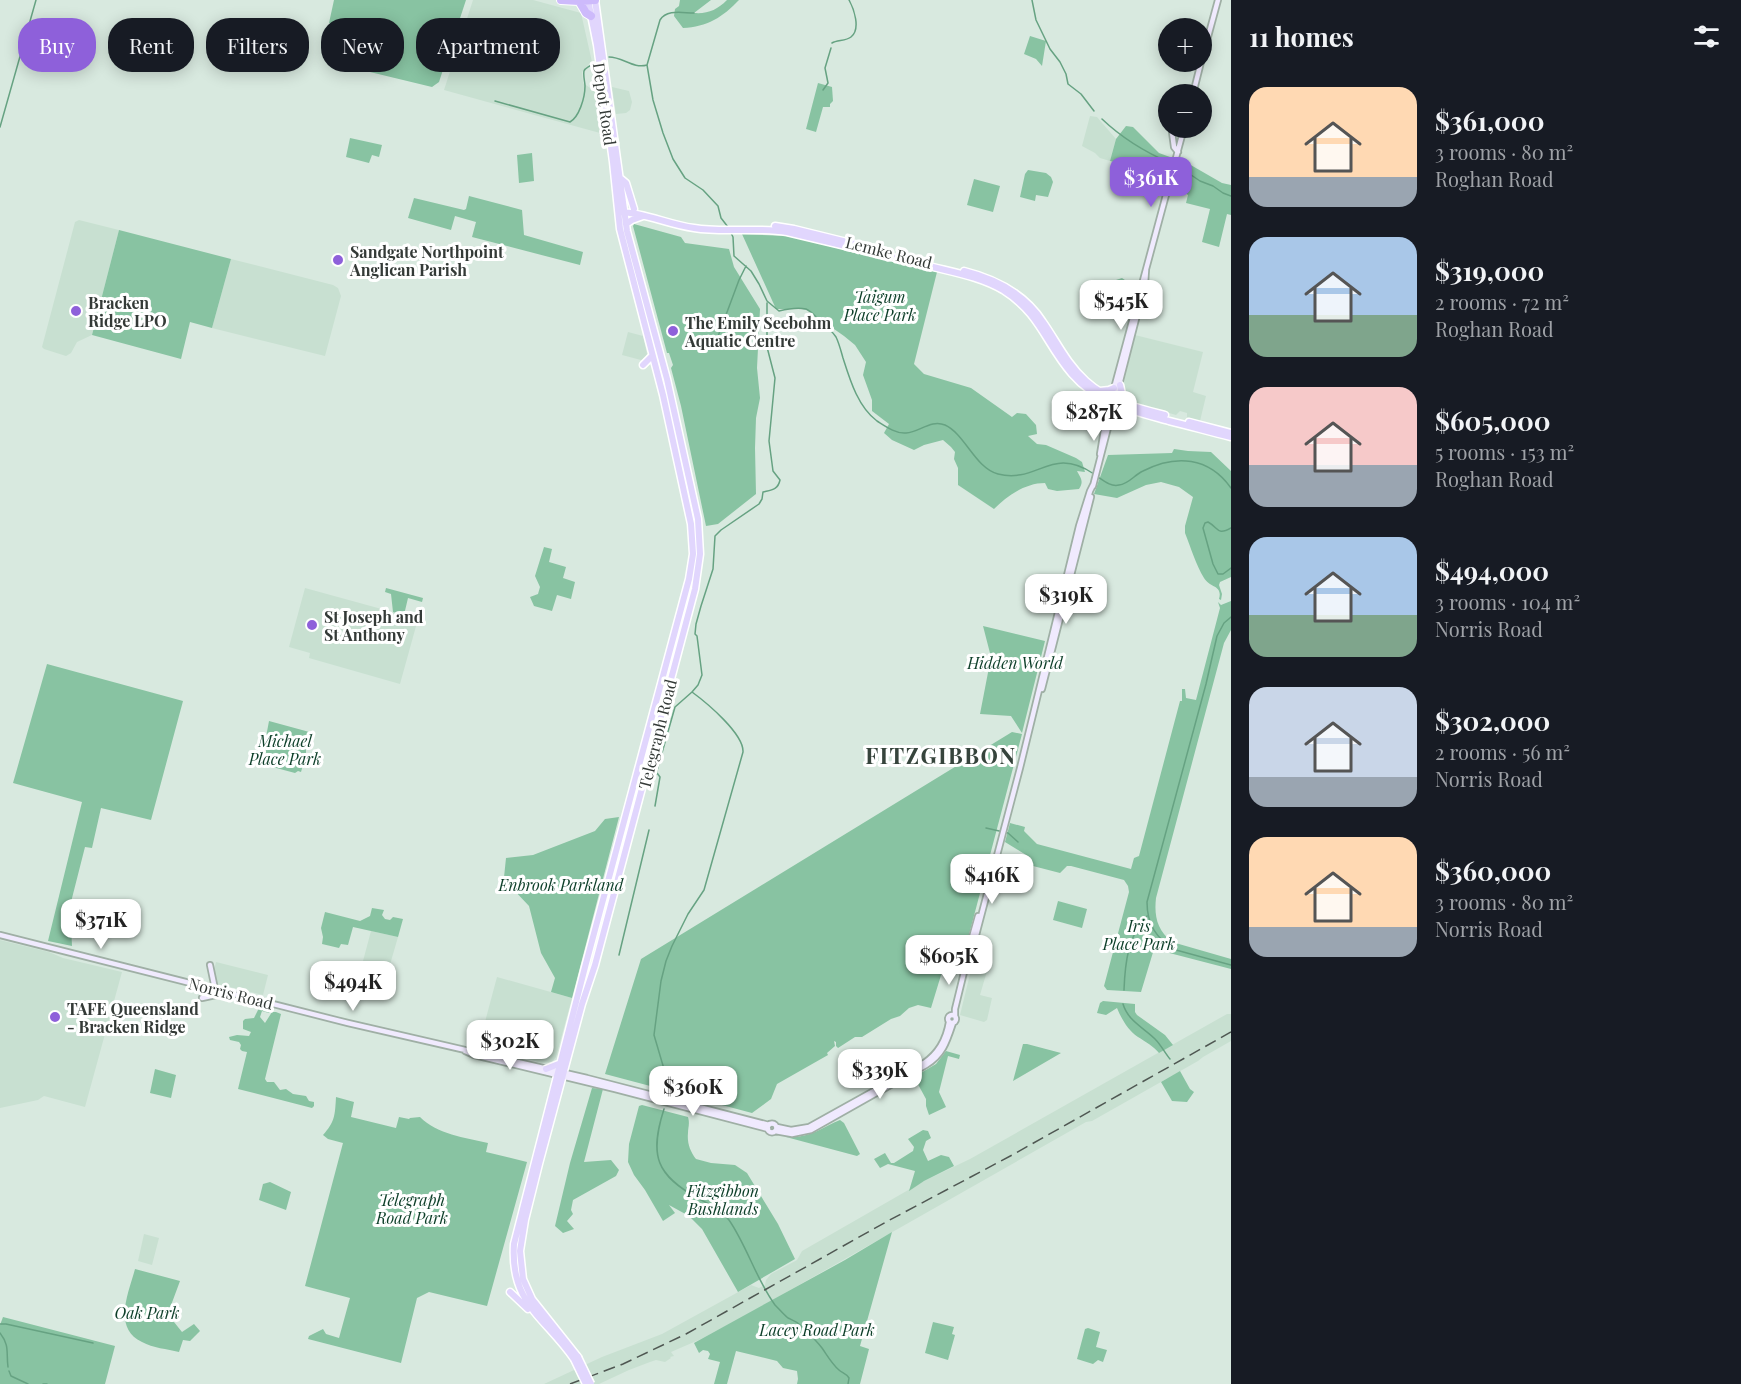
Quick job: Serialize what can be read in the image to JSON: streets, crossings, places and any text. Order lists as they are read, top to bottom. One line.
{"streets":{"main road":["Depot Road","Lemke Road","Telegraph Road","Norris Road"]},"crossings":[["Depot Road","Lemke Road"],["Depot Road","Telegraph Road"],["Lemke Road","Telegraph Road"],["Telegraph Road","Norris Road"]],"districts":["FITZGIBBON"],"parks":["Taigum Place Park","Hidden World","Michael Place Park","Enbrook Parkland","Iris Place Park","Fitzgibbon Bushlands","Telegraph Road Park","Oak Park","Lacey Road Park"],"places":["Sandgate Northpoint Anglican Parish","Bracken Ridge LPO","The Emily Seebohm Aquatic Centre","St Joseph and St Anthony","TAFE Queensland - Bracken Ridge"],"page":{"heading":"11 homes","map_buttons":["+","−"],"chip":["Buy","Rent","Filters","New","Apartment"],"list":[{"name":"$361,000","note":"3 rooms · 80 m² · Roghan Road"},{"name":"$319,000","note":"2 rooms · 72 m² · Roghan Road"},{"name":"$605,000","note":"5 rooms · 153 m² · Roghan Road"},{"name":"$494,000","note":"3 rooms · 104 m² · Norris Road"},{"name":"$302,000","note":"2 rooms · 56 m² · Norris Road"},{"name":"$360,000","note":"3 rooms · 80 m² · Norris Road"}],"price":["$361K","$545K","$287K","$319K","$416K","$371K","$605K","$494K","$302K","$339K","$360K"]}}
